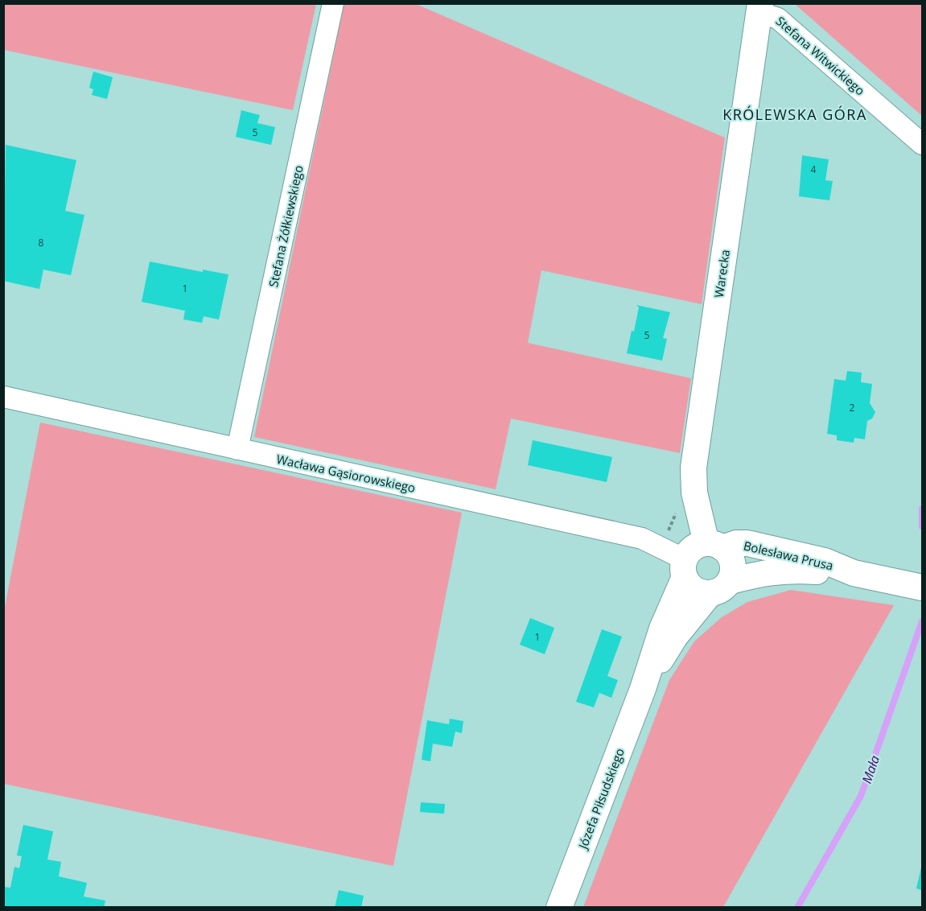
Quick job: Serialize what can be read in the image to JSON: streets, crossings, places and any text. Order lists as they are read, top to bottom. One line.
{"streets":{"street":["Stefana Witwickiego","Stefana Żółkiewskiego","Warecka","Wacława Gąsiorowskiego","Bolesława Prusa","Józefa Piłsudskiego"]},"crossings":[["Stefana Witwickiego","Warecka"],["Stefana Żółkiewskiego","Wacława Gąsiorowskiego"],["Warecka","Wacława Gąsiorowskiego"],["Warecka","Bolesława Prusa"],["Warecka","Józefa Piłsudskiego"],["Wacława Gąsiorowskiego","Bolesława Prusa"],["Wacława Gąsiorowskiego","Józefa Piłsudskiego"],["Bolesława Prusa","Józefa Piłsudskiego"]],"districts":["KRÓLEWSKA GÓRA"],"water":["Mała"],"house_numbers":["5","4","8","1","5","2","1"]}
